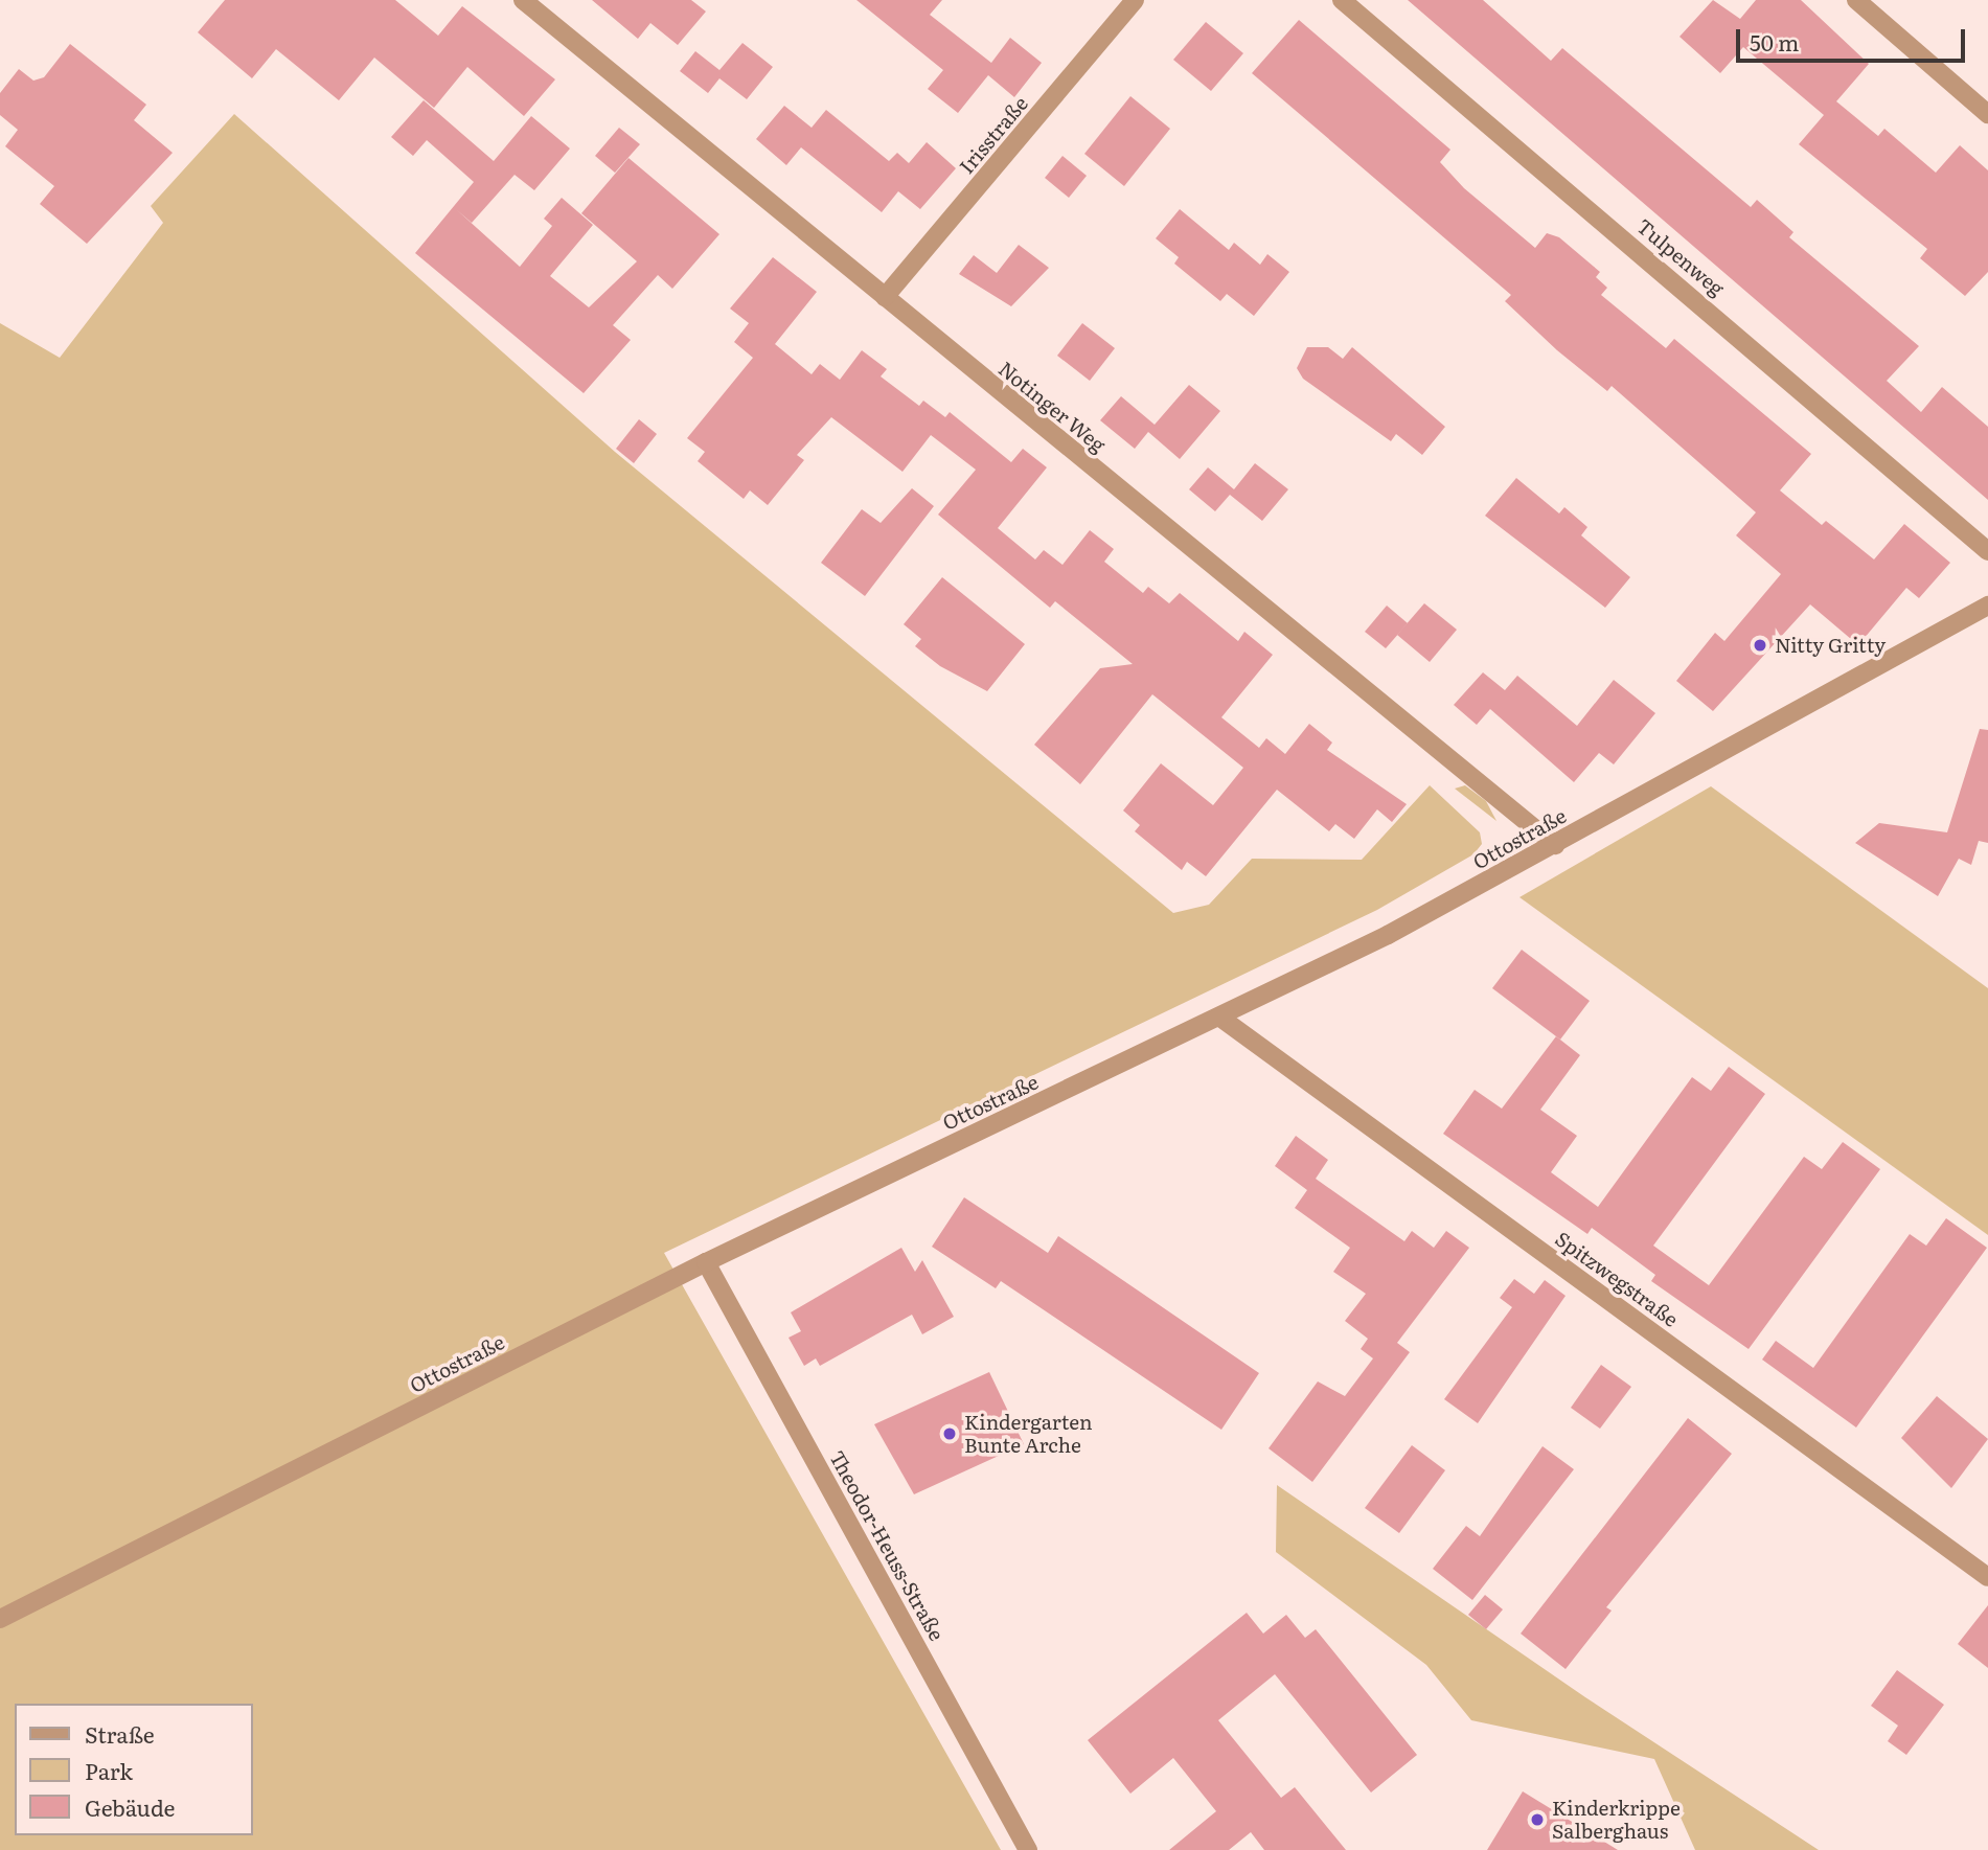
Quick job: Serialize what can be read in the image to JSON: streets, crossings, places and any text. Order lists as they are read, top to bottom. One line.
{"streets":{"street":["Irisstraße","Tulpenweg","Notinger Weg","Ottostraße","Spitzwegstraße","Theodor-Heuss-Straße"]},"crossings":[["Irisstraße","Notinger Weg"],["Notinger Weg","Ottostraße"],["Ottostraße","Spitzwegstraße"],["Ottostraße","Theodor-Heuss-Straße"]],"places":["Nitty Gritty","Kindergarten Bunte Arche","Kinderkrippe Salberghaus"],"legend":["Straße","Park","Gebäude"],"scale_bar":"50 m"}
